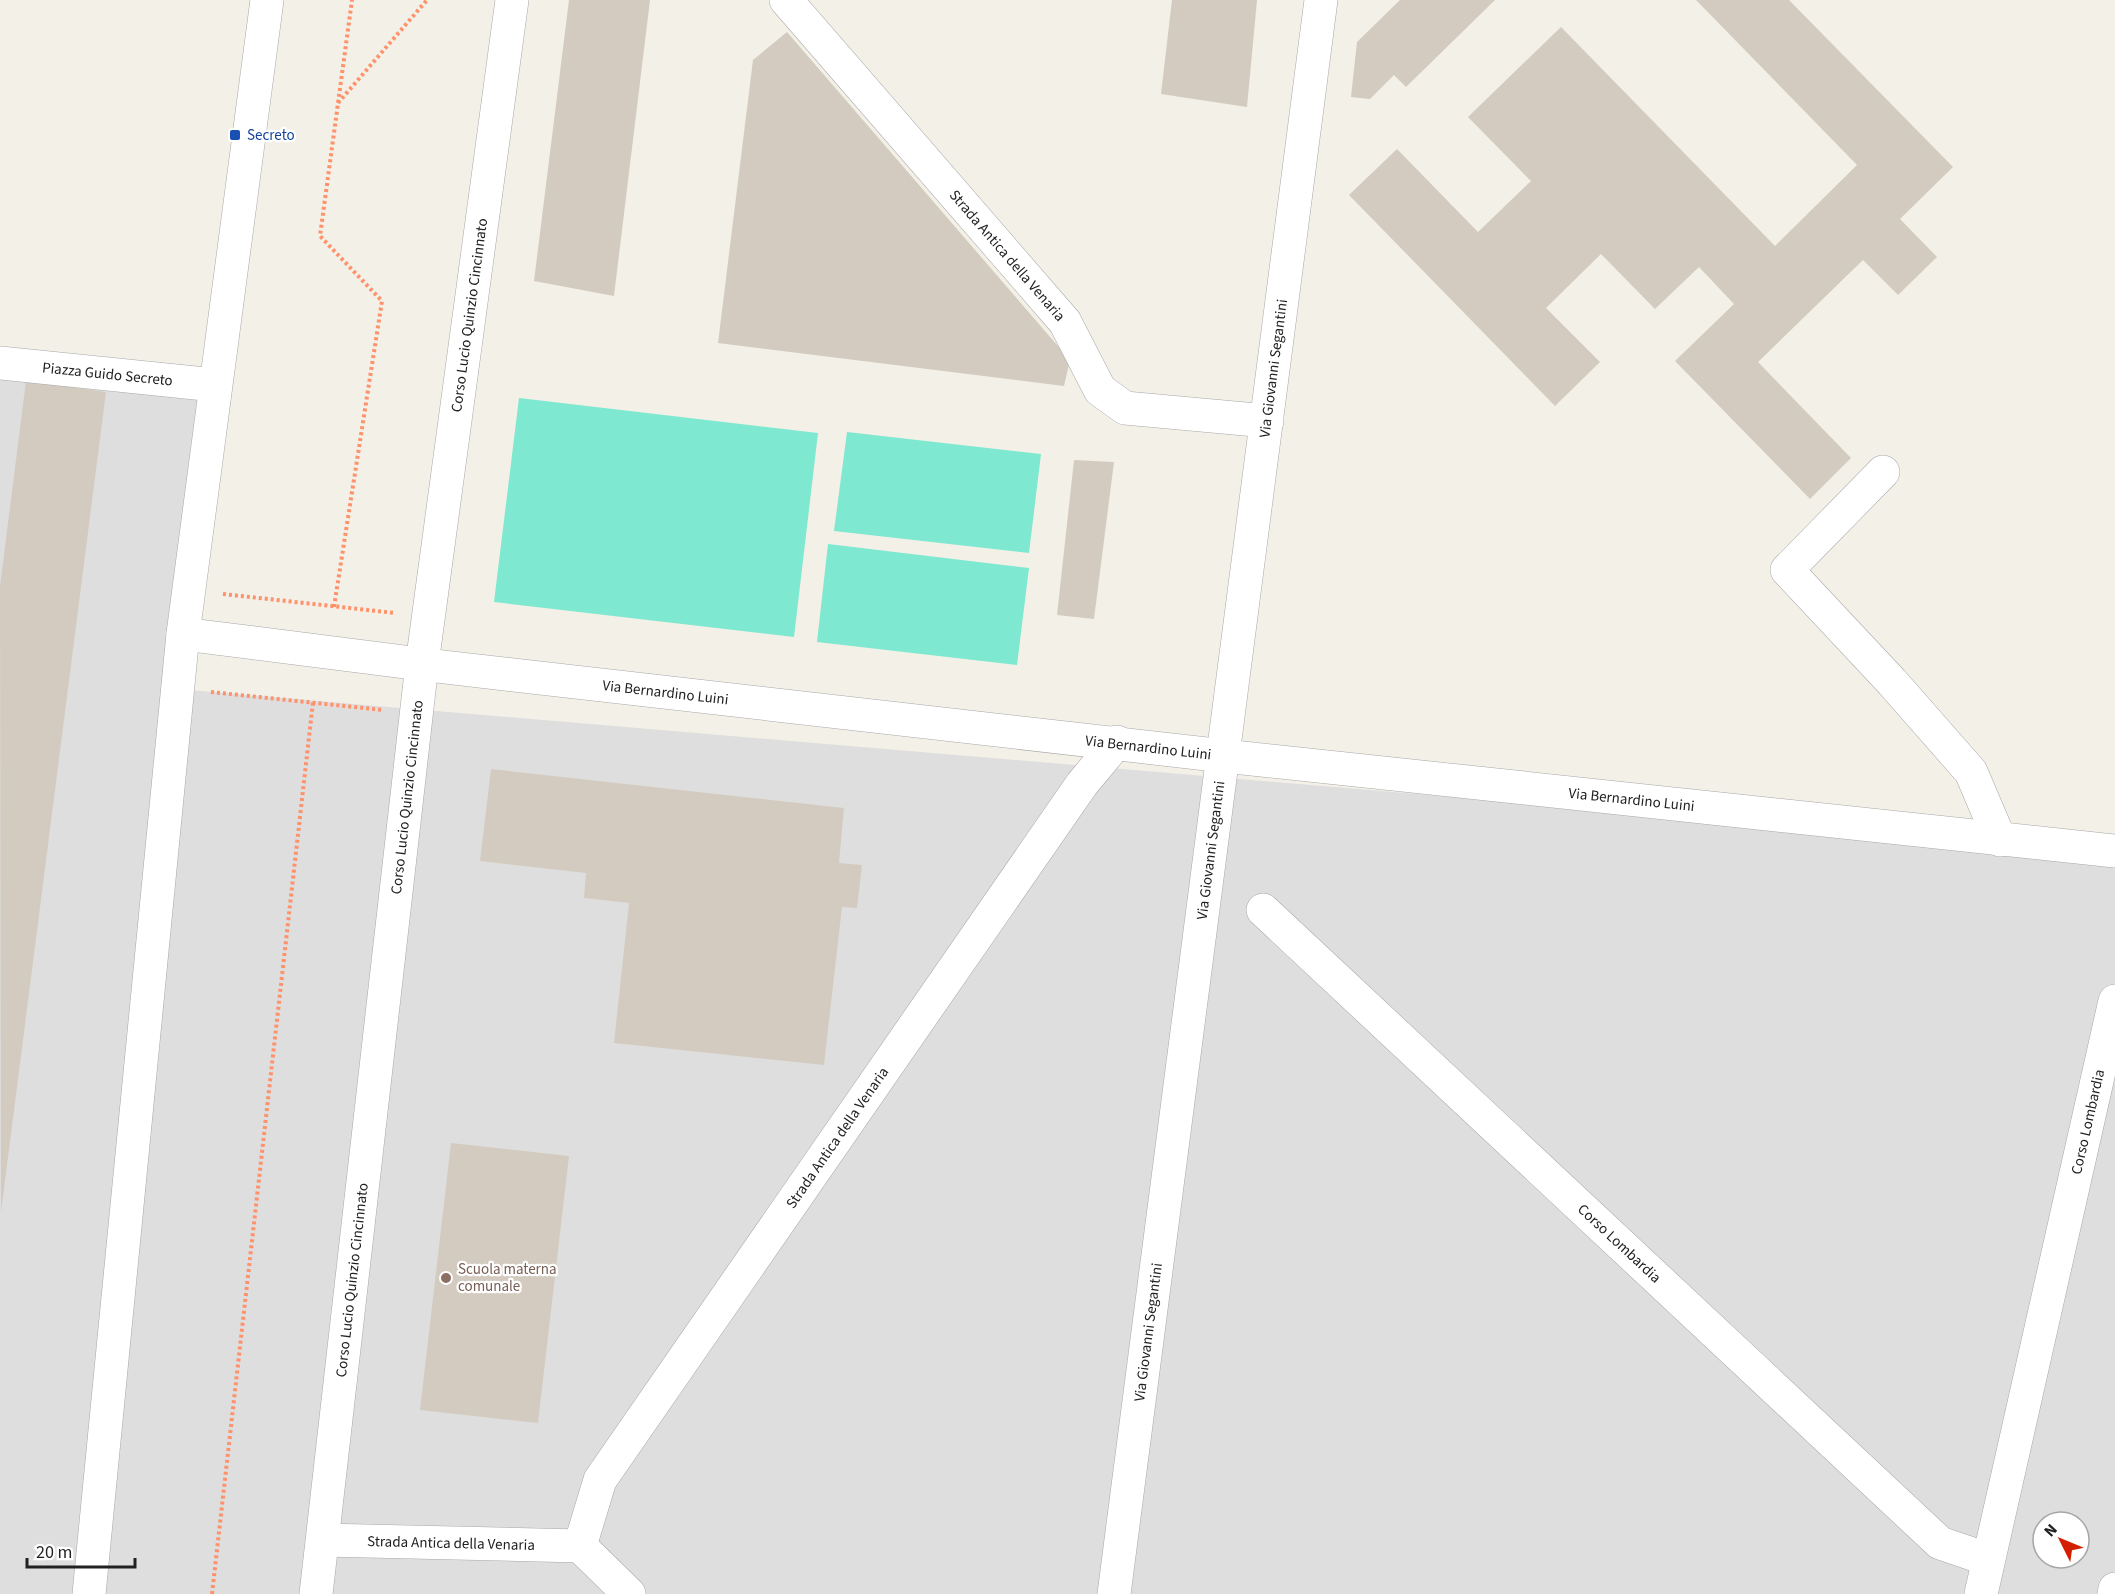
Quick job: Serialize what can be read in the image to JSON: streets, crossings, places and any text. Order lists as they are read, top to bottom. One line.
{"streets":{"street":["Strada Antica della Venaria","Corso Lucio Quinzio Cincinnato","Via Giovanni Segantini","Piazza Guido Secreto","Via Bernardino Luini","Corso Lombardia"]},"crossings":[["Strada Antica della Venaria","Corso Lucio Quinzio Cincinnato"],["Strada Antica della Venaria","Via Giovanni Segantini"],["Strada Antica della Venaria","Via Bernardino Luini"],["Corso Lucio Quinzio Cincinnato","Via Bernardino Luini"],["Via Giovanni Segantini","Via Bernardino Luini"]],"places":{"transit":["Secreto"],"other":["Scuola materna comunale"]},"scale_bar":"20 m","north":"top left"}
